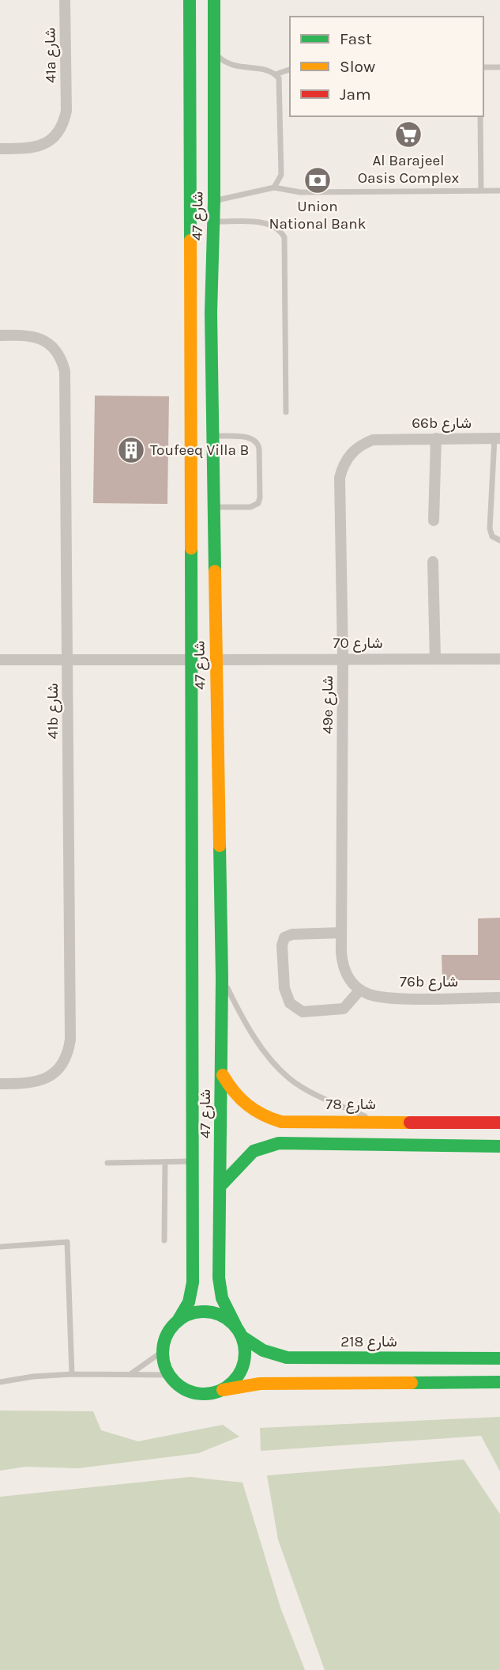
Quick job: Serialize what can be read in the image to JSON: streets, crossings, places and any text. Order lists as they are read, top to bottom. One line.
{"streets":{"street":["41a شارع","شارع 47","66b شارع","شارع 70","49e شارع","41b شارع","76b شارع","شارع 78","شارع 218"]},"crossings":[["شارع 47","شارع 70"],["شارع 47","شارع 78"],["شارع 47","شارع 218"],["66b شارع","49e شارع"],["شارع 70","49e شارع"],["49e شارع","76b شارع"]],"places":{"supermarket":["Al Barajeel Oasis Complex"],"bank":["Union National Bank"],"building":["Toufeeq Villa B"]},"legend":["Fast","Slow","Jam"]}
